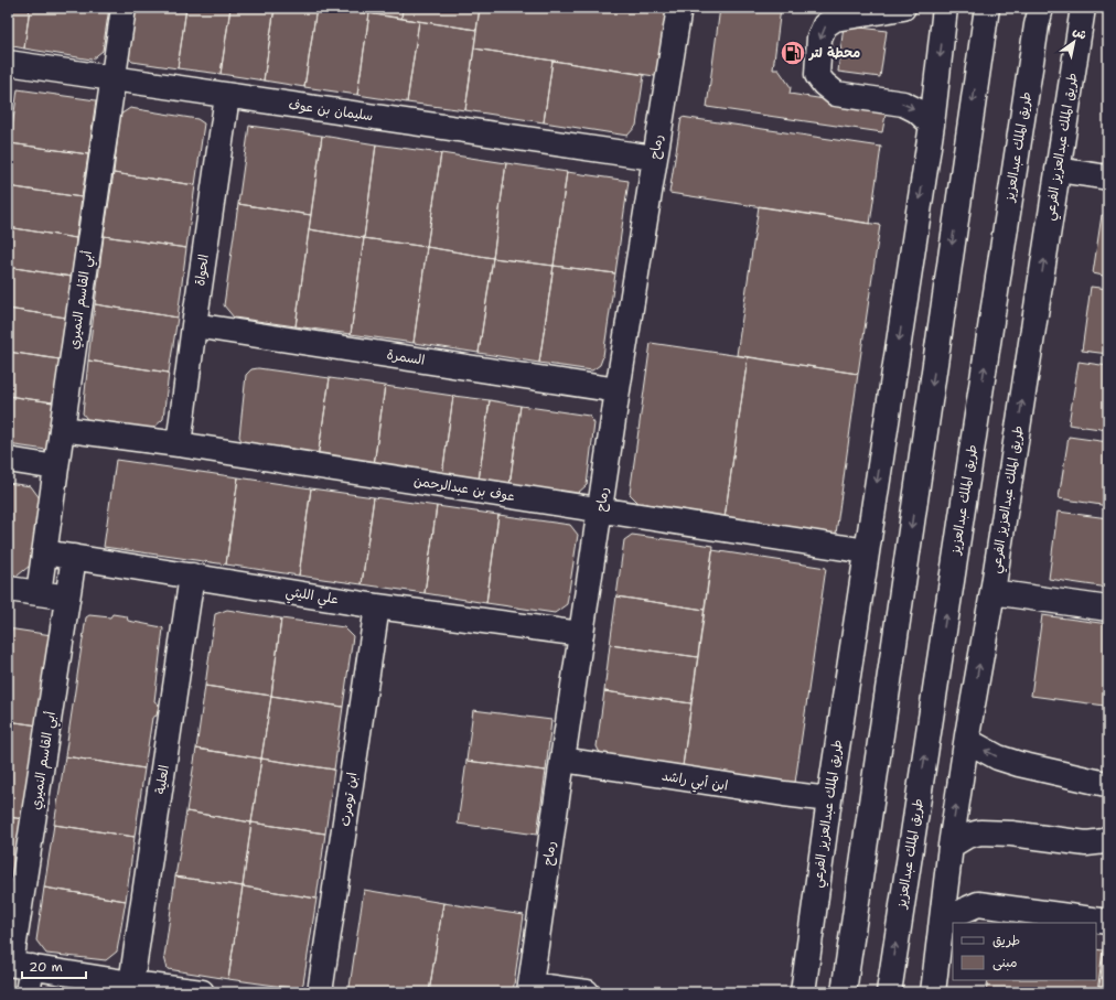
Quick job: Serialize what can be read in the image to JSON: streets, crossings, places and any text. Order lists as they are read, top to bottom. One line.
{"streets":{"street":["سليمان بن عوف","رماح","طريق الملك عبدالعزيز","طريق الملك عبدالعزيز الفرعي","الحواة","أبي القاسم النميري","السمرة","عوف بن عبدالرحمن","علي الليثي","العلية","ابن أبي راشد","ابن تومرت"]},"crossings":[["سليمان بن عوف","رماح"],["سليمان بن عوف","الحواة"],["سليمان بن عوف","أبي القاسم النميري"],["رماح","السمرة"],["رماح","عوف بن عبدالرحمن"],["رماح","علي الليثي"],["رماح","ابن أبي راشد"],["طريق الملك عبدالعزيز الفرعي","عوف بن عبدالرحمن"],["طريق الملك عبدالعزيز الفرعي","ابن أبي راشد"],["الحواة","السمرة"],["الحواة","عوف بن عبدالرحمن"],["أبي القاسم النميري","عوف بن عبدالرحمن"],["أبي القاسم النميري","علي الليثي"],["علي الليثي","العلية"],["علي الليثي","ابن تومرت"]],"places":{"fuel station":["محطة لتر"]},"legend":["طريق","مبنى"],"scale_bar":"20 m","north":"top right"}
